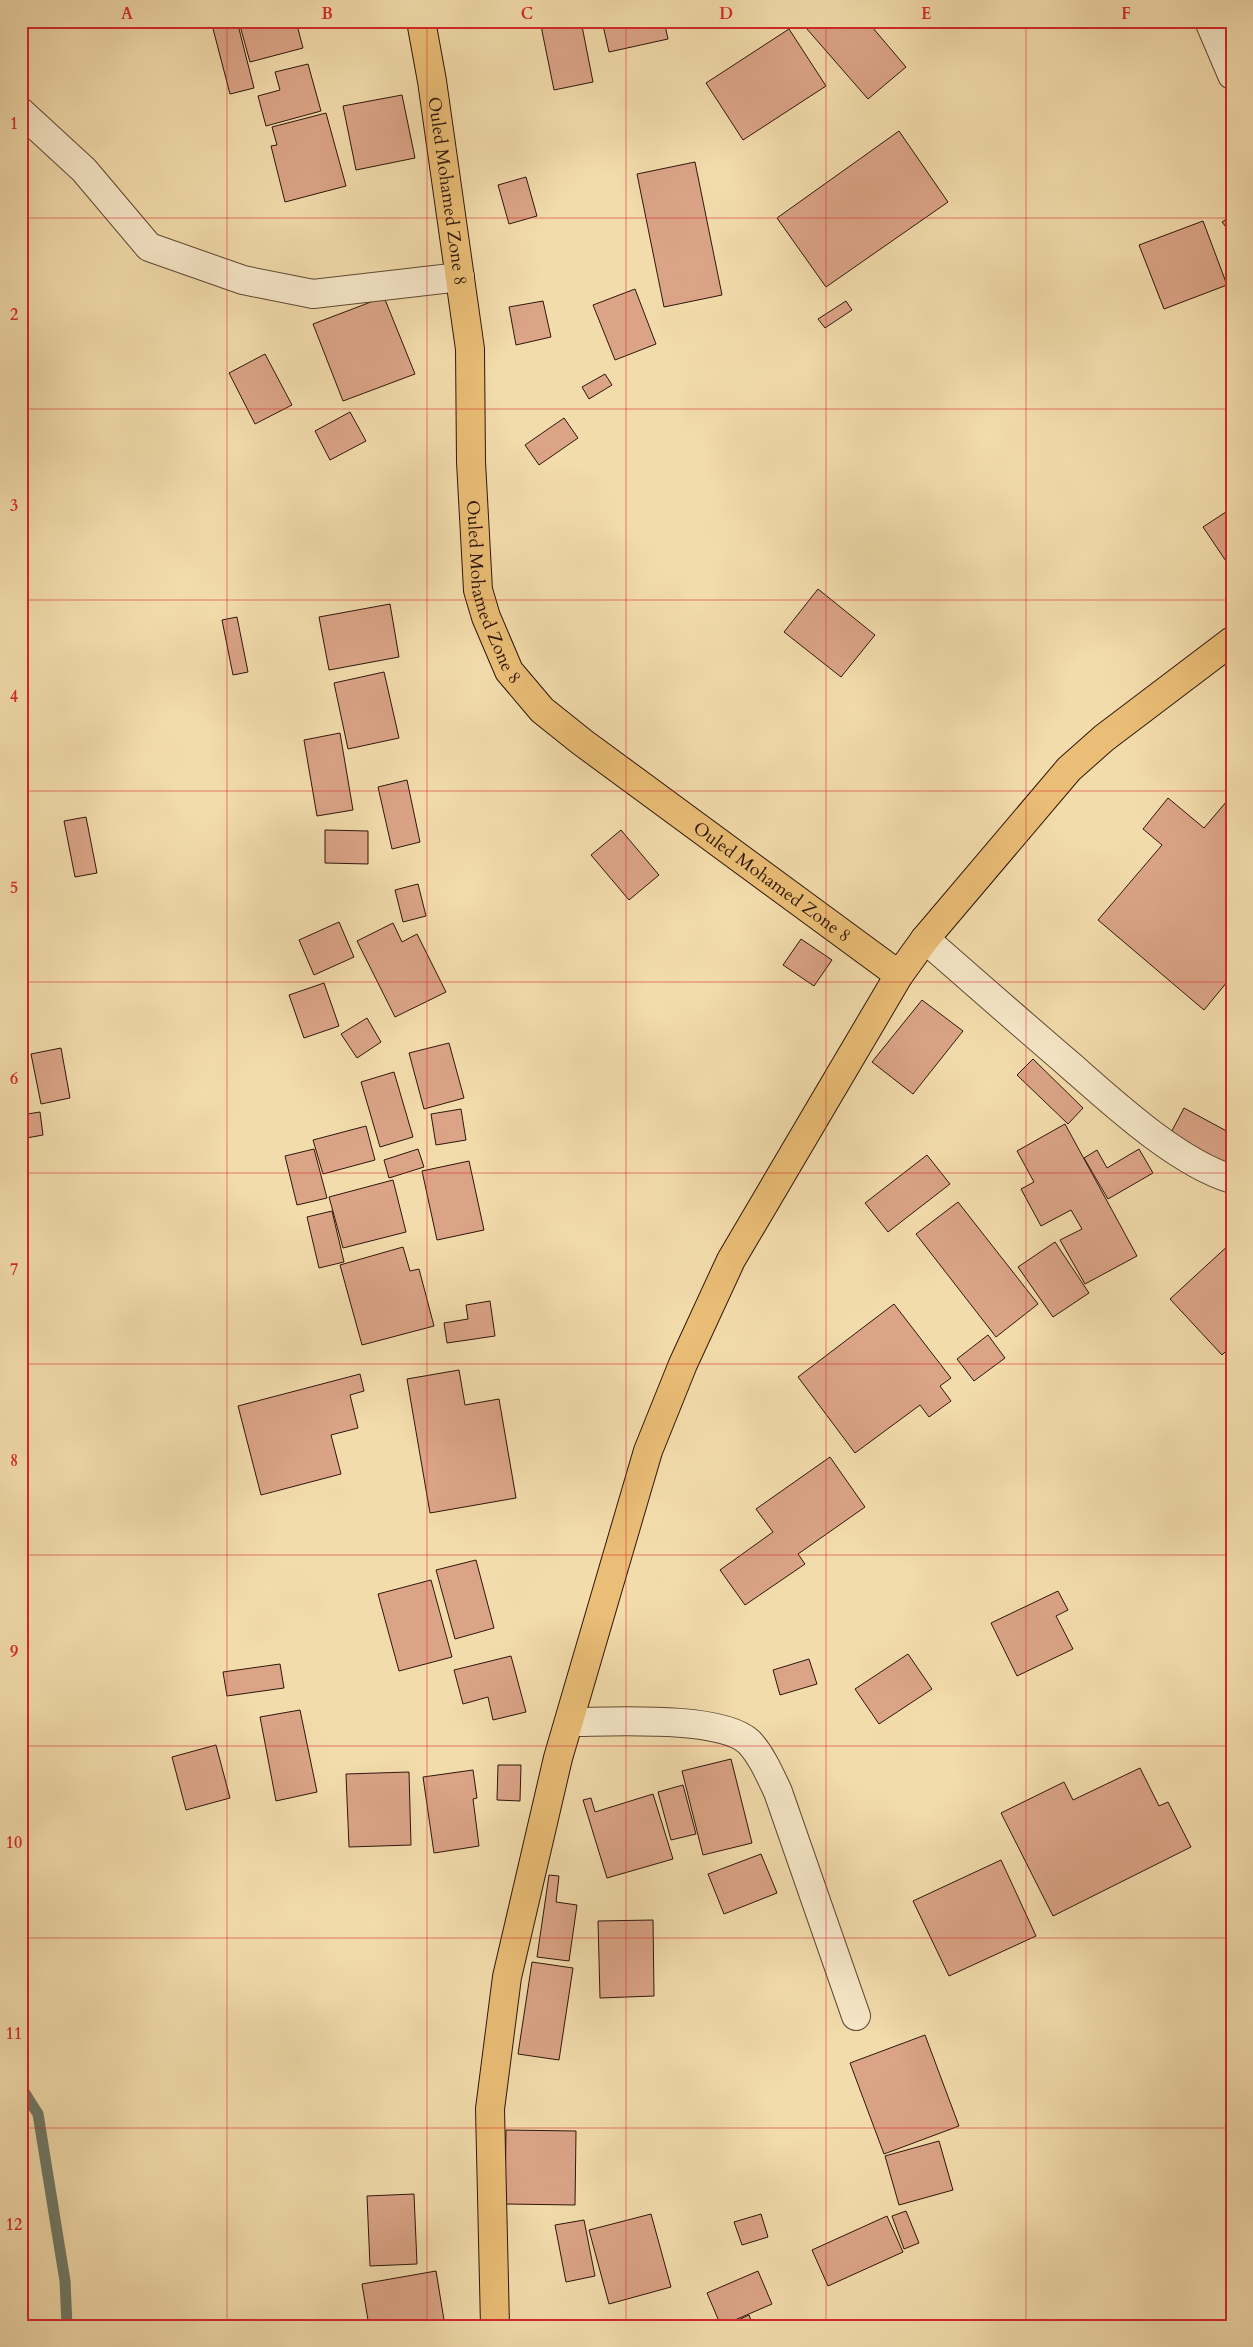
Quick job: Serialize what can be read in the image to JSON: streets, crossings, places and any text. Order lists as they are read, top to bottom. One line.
{"streets":{"main road":["Ouled Mohamed Zone 8"]},"grid":{"columns":["A","B","C","D","E","F"],"rows":["1","2","3","4","5","6","7","8","9","10","11","12"]}}
